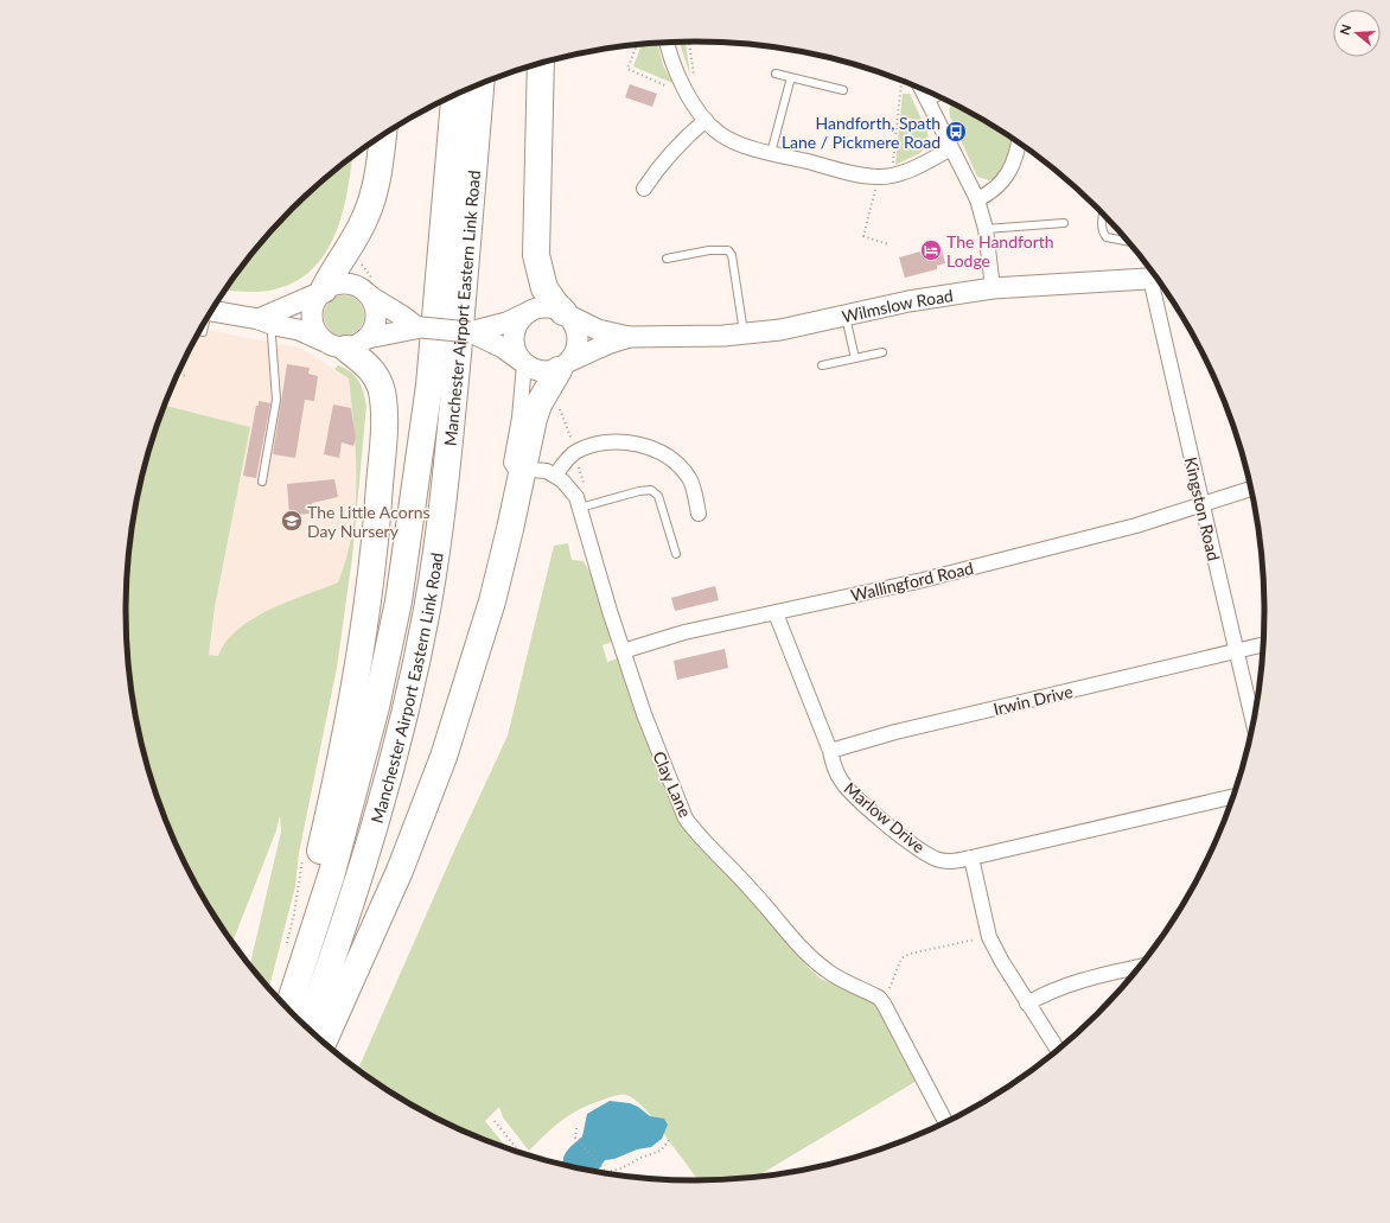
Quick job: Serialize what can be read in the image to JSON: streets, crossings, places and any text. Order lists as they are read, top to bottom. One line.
{"streets":{"highway":["Manchester Airport Eastern Link Road"],"main road":["Wilmslow Road"],"street":["Kingston Road","Wallingford Road","Irwin Drive","Clay Lane","Marlow Drive"]},"crossings":[["Kingston Road","Wallingford Road"],["Kingston Road","Irwin Drive"],["Wallingford Road","Clay Lane"],["Wallingford Road","Marlow Drive"],["Irwin Drive","Marlow Drive"]],"places":{"bus stop":["Handforth, Spath Lane / Pickmere Road"],"hotel":["The Handforth Lodge"],"school or university":["The Little Acorns Day Nursery"]},"north":"left"}
